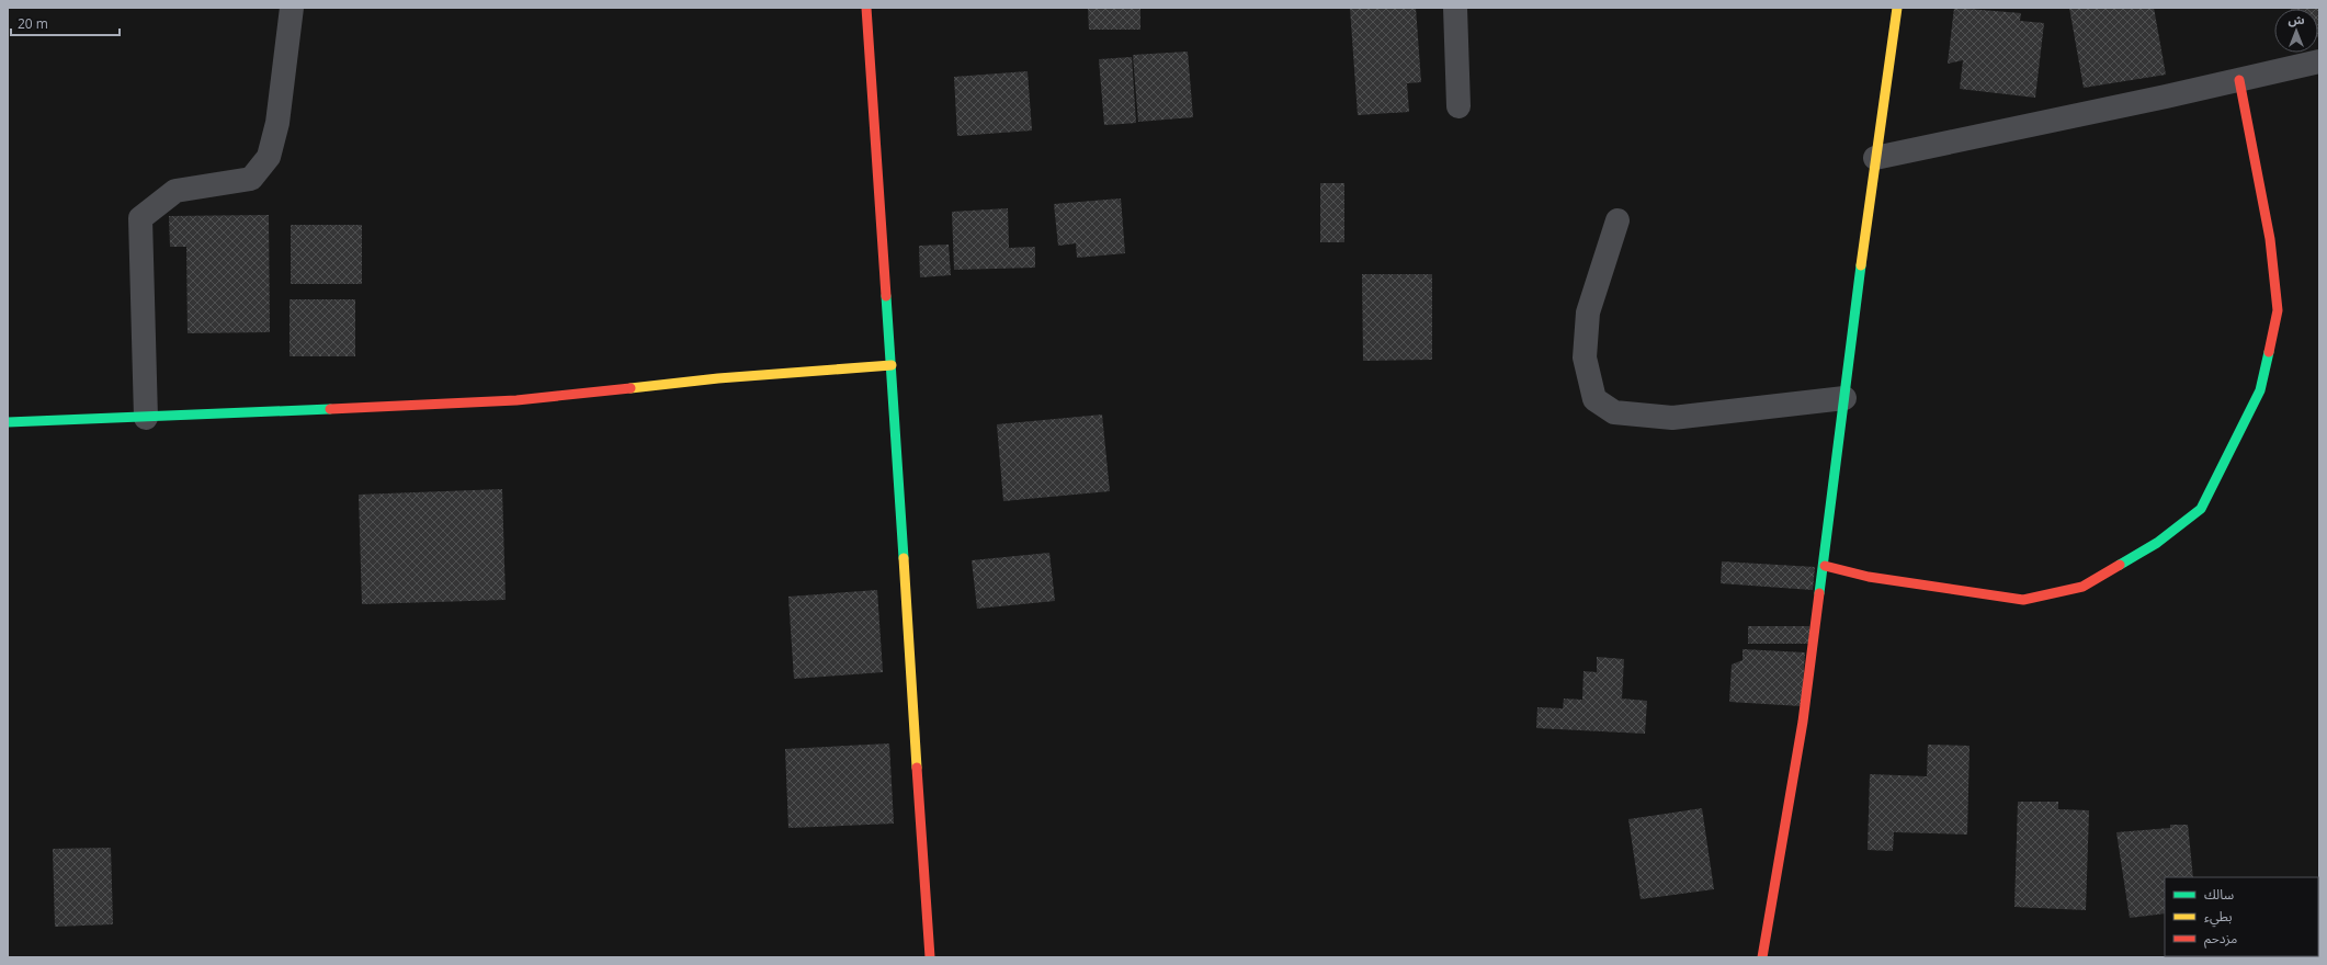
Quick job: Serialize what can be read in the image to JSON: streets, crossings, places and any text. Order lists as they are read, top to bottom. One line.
{"legend":["سالك","بطيء","مزدحم"],"scale_bar":"20 m","north":"top"}
